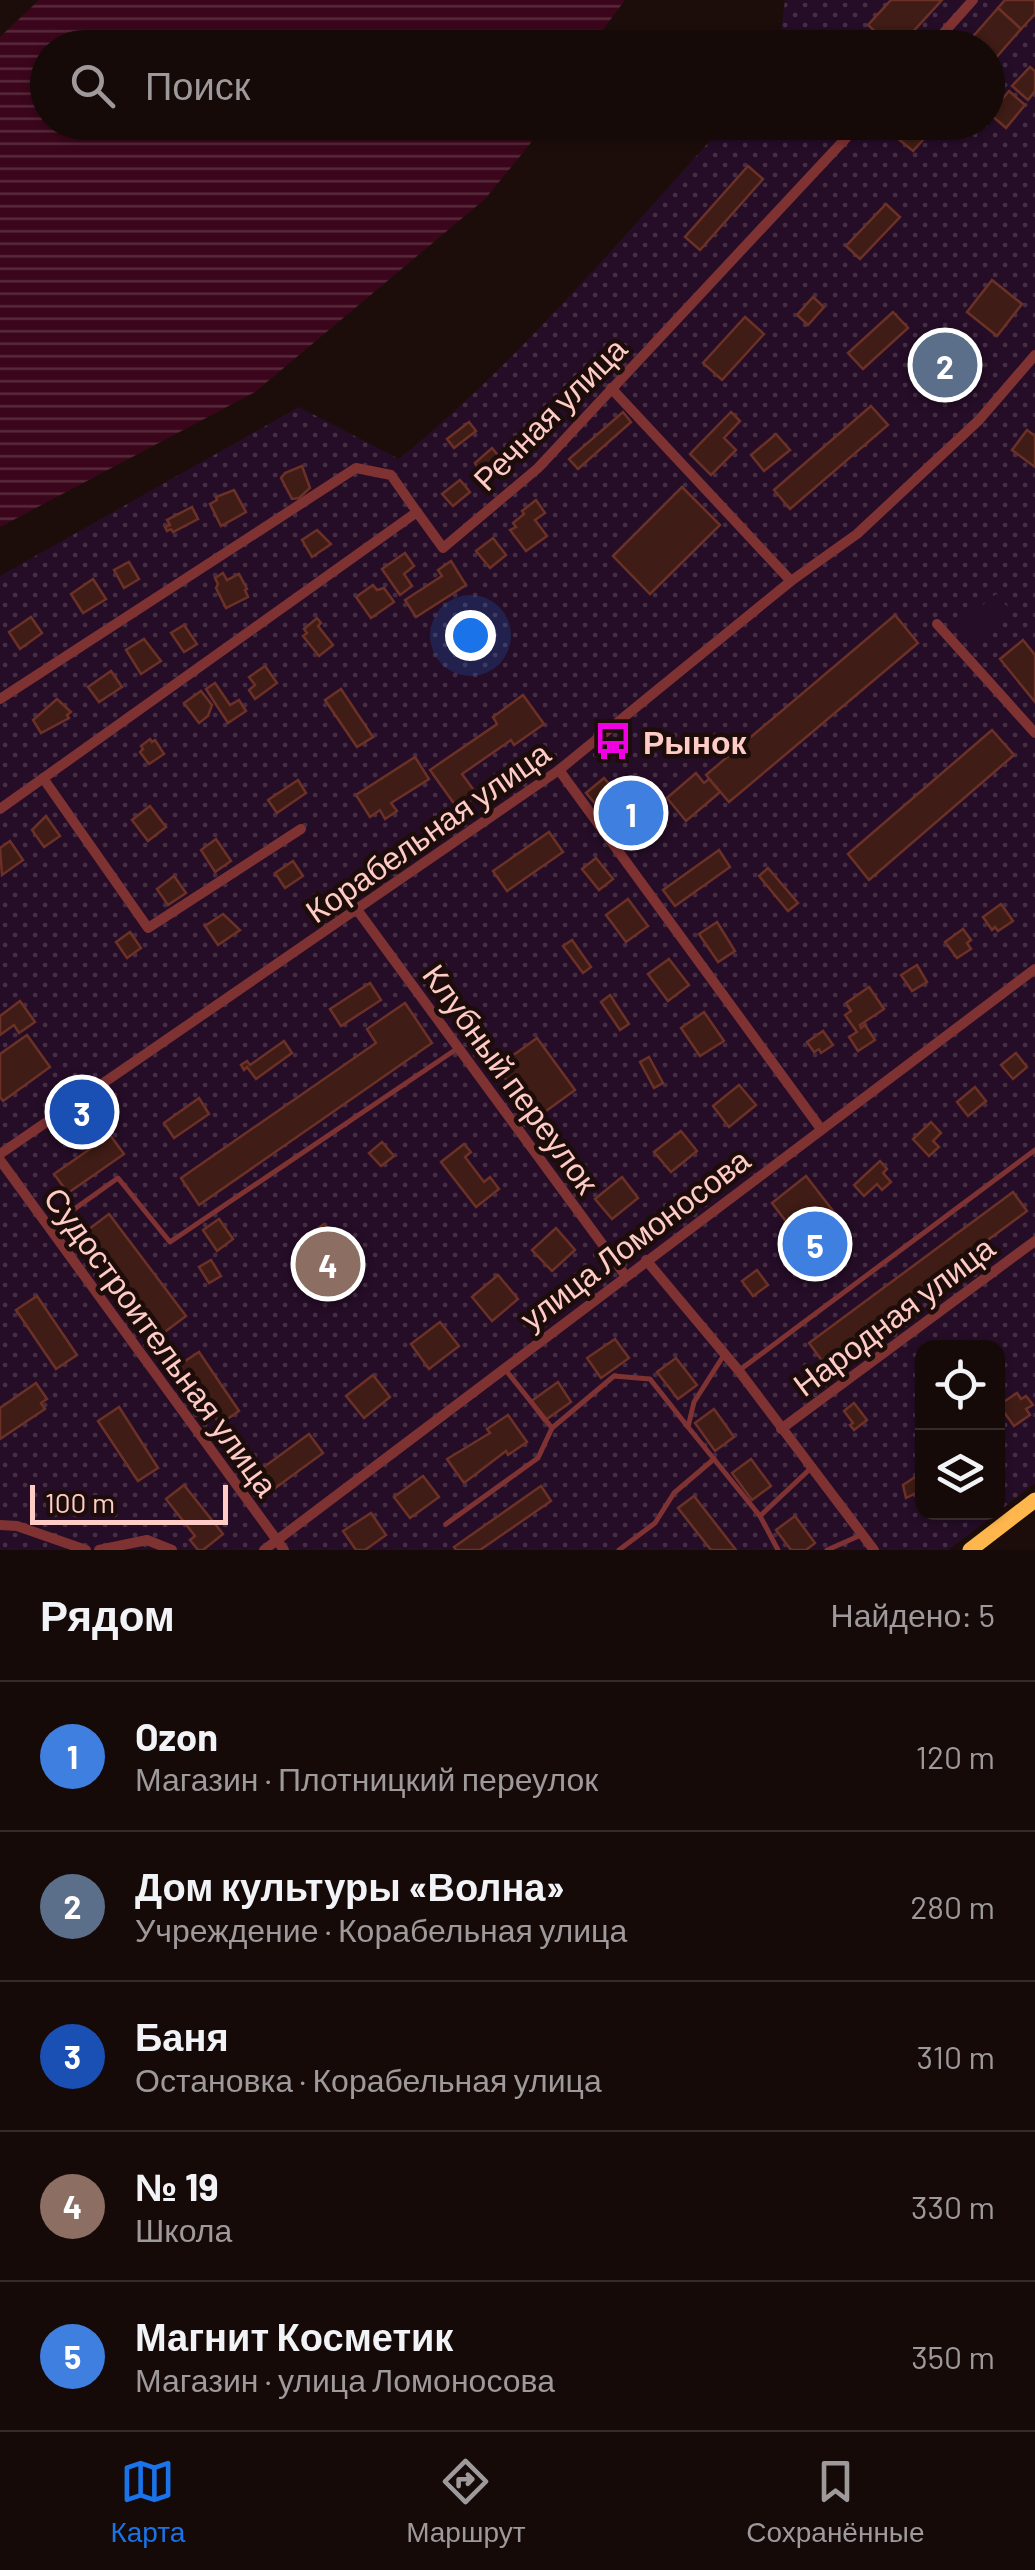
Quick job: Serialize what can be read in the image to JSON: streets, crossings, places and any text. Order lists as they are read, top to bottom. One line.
{"streets":{"street":["Речная улица","Корабельная улица","Клубный переулок","улица Ломоносова","Народная улица","Судостроительная улица"]},"crossings":[["Корабельная улица","Клубный переулок"],["Корабельная улица","Судостроительная улица"],["Клубный переулок","улица Ломоносова"],["улица Ломоносова","Судостроительная улица"]],"places":{"bus stop":["Рынок"]},"scale_bar":"100 m","page":{"search":"Поиск","pins":["2","1","3","5","4"],"scale":"100 m","heading":["Рядом","Найдено: 5"],"list":[{"mark":"1","name":"Ozon","note":"Магазин · Плотницкий переулок","value":"120 m"},{"mark":"2","name":"Дом культуры «Волна»","note":"Учреждение · Корабельная улица","value":"280 m"},{"mark":"3","name":"Баня","note":"Остановка · Корабельная улица","value":"310 m"},{"mark":"4","name":"№ 19","note":"Школа","value":"330 m"},{"mark":"5","name":"Магнит Косметик","note":"Магазин · улица Ломоносова","value":"350 m"}],"nav":["Карта","Маршрут","Сохранённые"]}}
